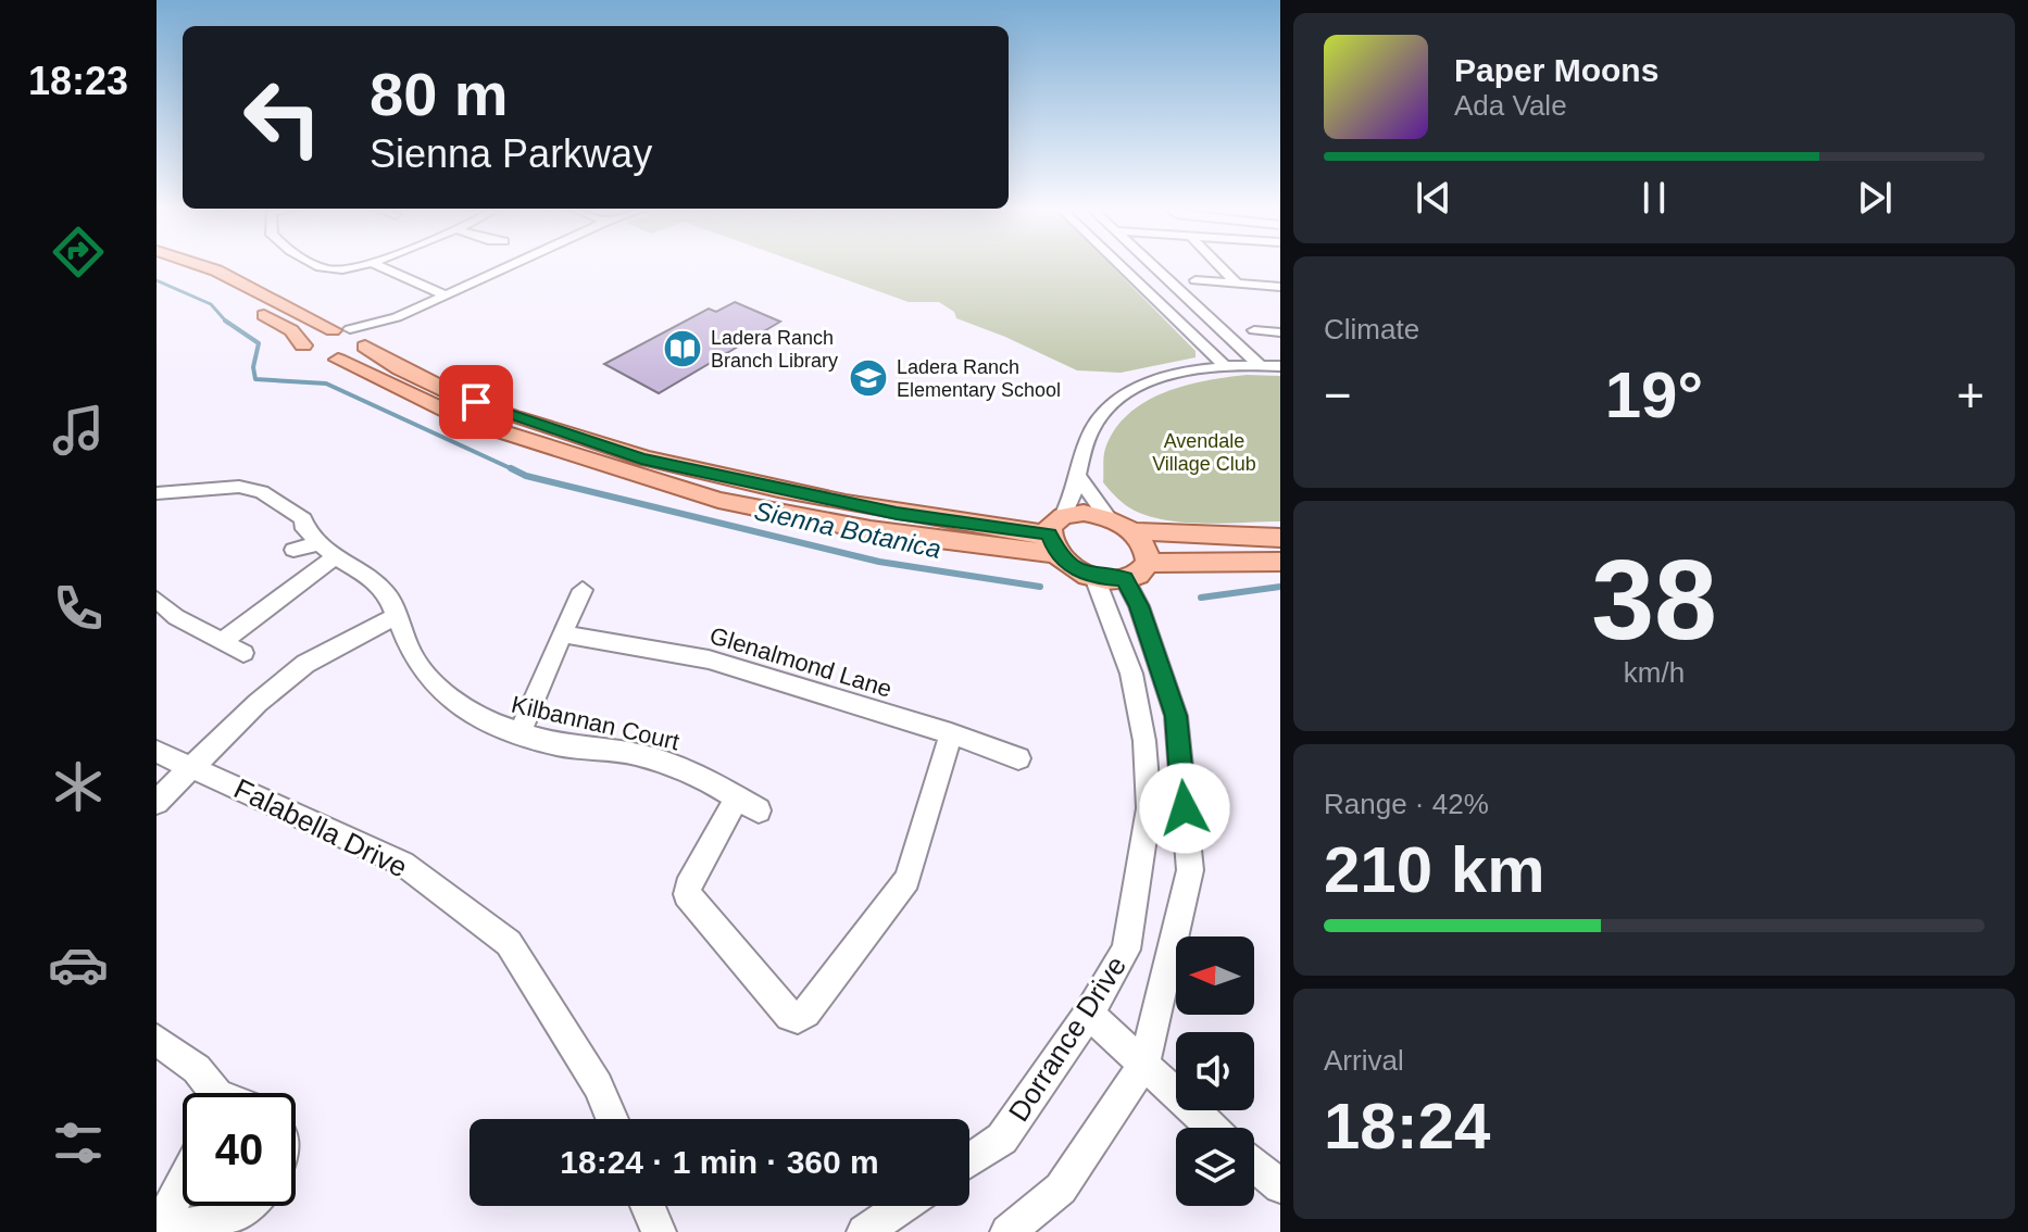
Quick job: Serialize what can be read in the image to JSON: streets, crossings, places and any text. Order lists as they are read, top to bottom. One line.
{"streets":{"street":["Glenalmond Lane","Kilbannan Court","Falabella Drive","Dorrance Drive"]},"crossings":[["Glenalmond Lane","Kilbannan Court"]],"water":["Sienna Botanica"],"parks":["Avendale Village Club"],"places":{"library":["Ladera Ranch Branch Library"],"school or university":["Ladera Ranch Elementary School"]},"north":"left","page":{"tabs":"18:23","turn":["80 m","Sienna Parkway"],"song":["Paper Moons","Ada Vale"],"tile":["Climate",["38","km/h"],["Range · 42%","210 km"],["Arrival","18:24"]],"heat":["−","19°","+"],"limit":"40","trip":"18:24 · 1 min · 360 m"}}
